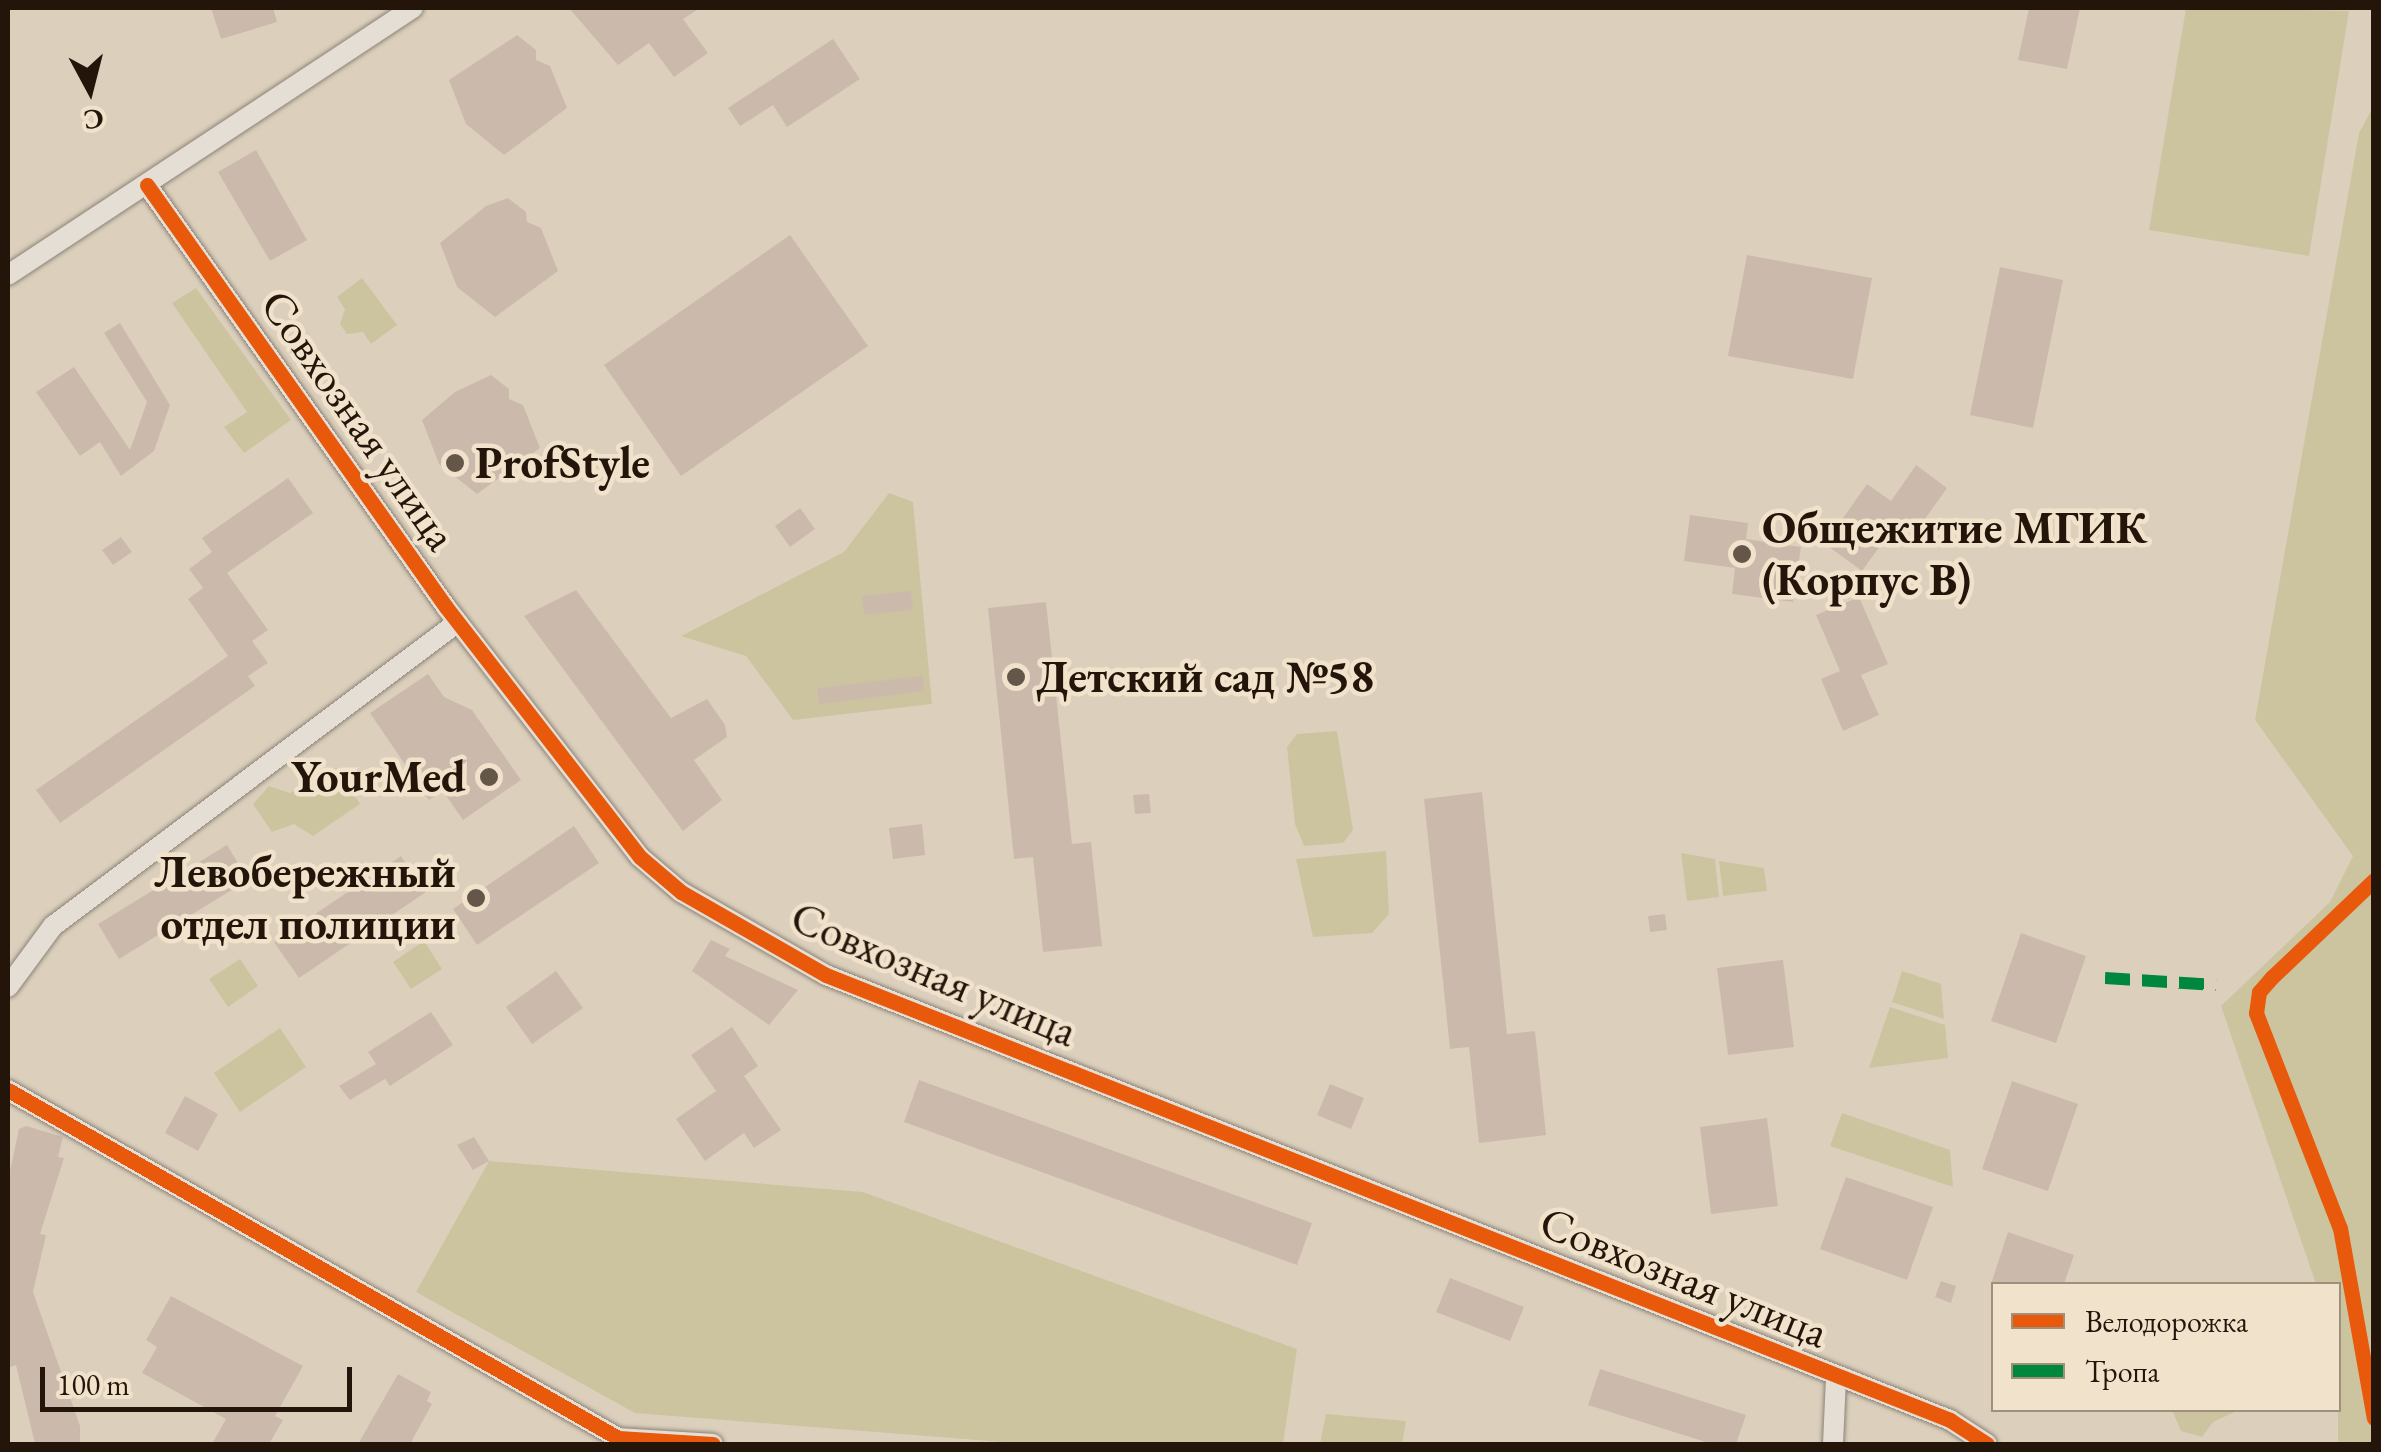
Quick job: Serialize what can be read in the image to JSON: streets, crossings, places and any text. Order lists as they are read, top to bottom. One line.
{"streets":{"street":["Совхозная улица"]},"places":["ProfStyle","Общежитие МГИК (Корпус В)","Детский сад №58","YourMed","Левобережный отдел полиции"],"legend":["Велодорожка","Тропа"],"scale_bar":"100 m","north":"bottom"}
